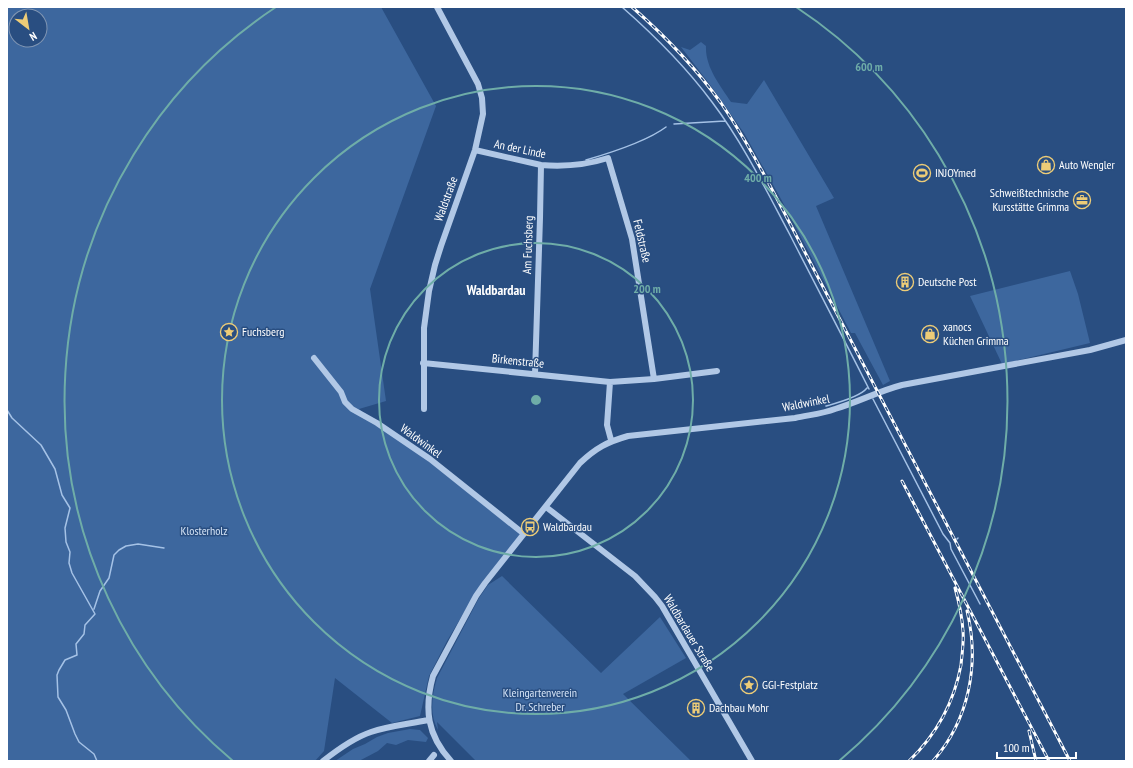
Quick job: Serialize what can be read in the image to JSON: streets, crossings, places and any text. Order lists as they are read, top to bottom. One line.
{"streets":{"street":["An der Linde","Waldstraße","Feldstraße","Am Fuchsberg","Birkenstraße","Waldwinkel","Waldbardauer Straße"]},"crossings":[["An der Linde","Waldstraße"],["An der Linde","Feldstraße"],["An der Linde","Am Fuchsberg"],["Waldstraße","Birkenstraße"],["Feldstraße","Birkenstraße"],["Am Fuchsberg","Birkenstraße"],["Waldwinkel","Waldbardauer Straße"]],"districts":["Waldbardau"],"parks":["Klosterholz","Kleingartenverein Dr. Schreber"],"places":{"shop":["Auto Wengler","xanocs Küchen Grimma"],"sports":["INJOYmed"],"office":["Schweißtechnische Kursstätte Grimma"],"building":["Deutsche Post","Dachbau Mohr"],"place":["Fuchsberg","GGI-Festplatz"],"bus stop":["Waldbardau"]},"scale_bar":"100 m","north":"bottom right","rings":["600 m","400 m","200 m"]}
